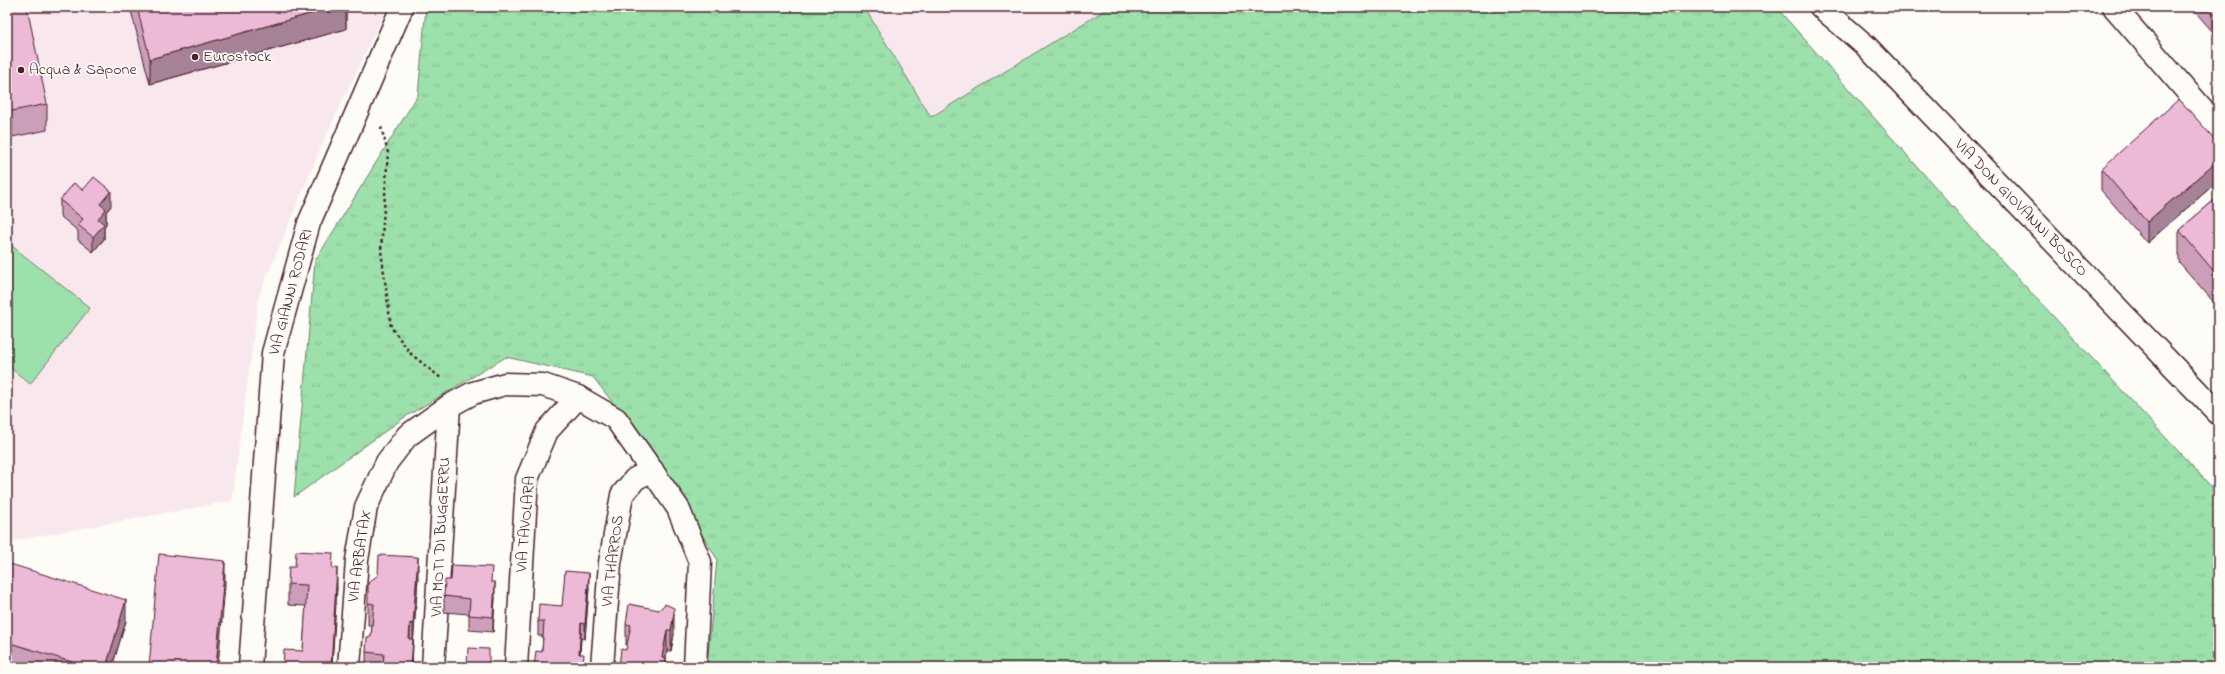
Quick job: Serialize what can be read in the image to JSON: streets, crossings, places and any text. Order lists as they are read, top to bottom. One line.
{"streets":{"street":["VIA DON GIOVANNI BOSCO","VIA GIANNI RODARI","VIA TAVOLARA","VIA MOTI DI BUGGERRU","VIA ARBATAX","VIA THARROS"]},"crossings":[["VIA TAVOLARA","VIA ARBATAX"],["VIA MOTI DI BUGGERRU","VIA ARBATAX"],["VIA ARBATAX","VIA THARROS"]],"places":["Eurostock","Acqua & Sapone"]}
